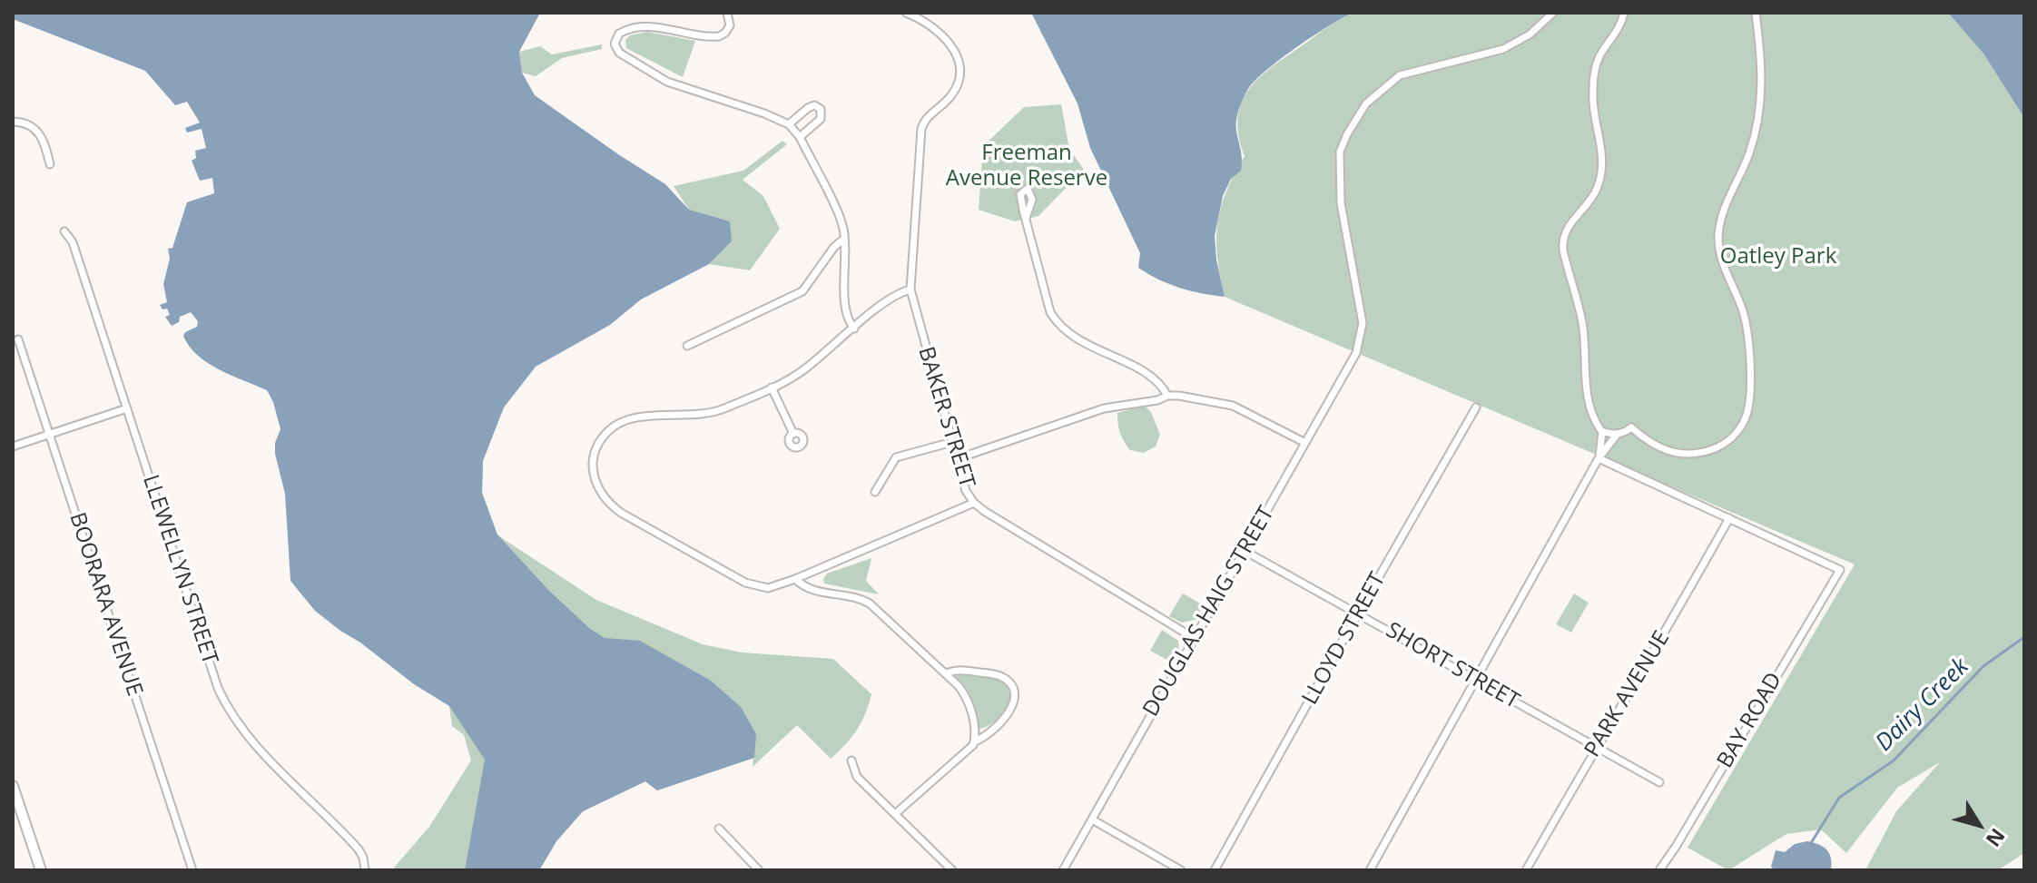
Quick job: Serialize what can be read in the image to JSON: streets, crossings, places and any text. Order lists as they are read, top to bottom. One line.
{"streets":{"street":["BAKER STREET","LLEWELLYN STREET","BOORARA AVENUE","DOUGLAS HAIG STREET","LLOYD STREET","SHORT STREET","PARK AVENUE","BAY ROAD"]},"crossings":[["BAKER STREET","DOUGLAS HAIG STREET"],["DOUGLAS HAIG STREET","SHORT STREET"],["LLOYD STREET","SHORT STREET"],["SHORT STREET","PARK AVENUE"],["PARK AVENUE","BAY ROAD"]],"water":["Dairy Creek"],"parks":["Freeman Avenue Reserve","Oatley Park"],"north":"bottom right"}
